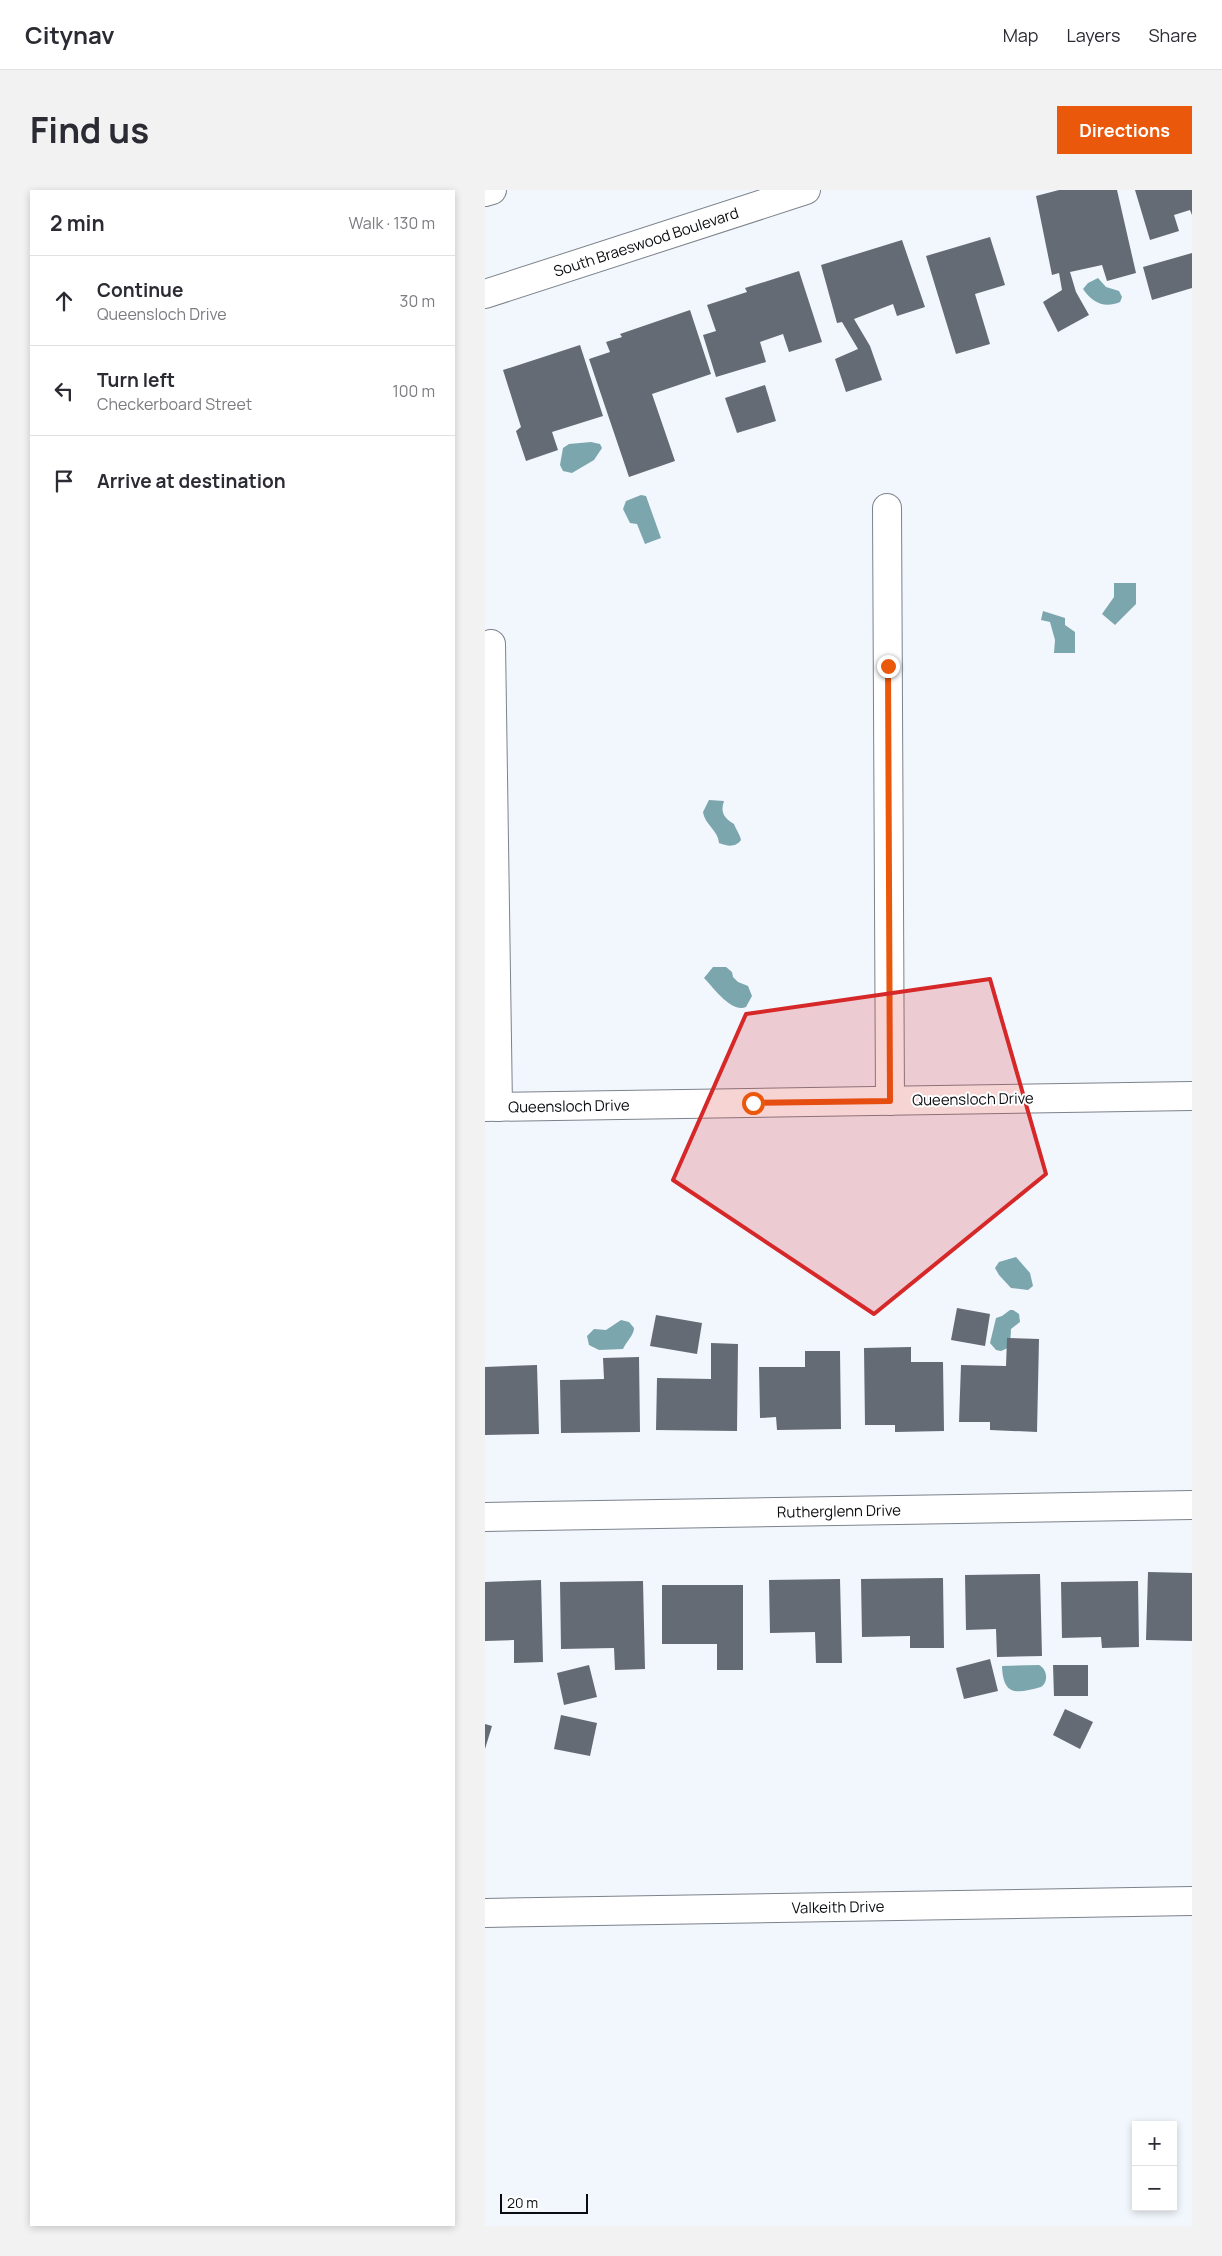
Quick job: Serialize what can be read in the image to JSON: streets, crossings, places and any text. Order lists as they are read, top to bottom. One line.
{"streets":{"street":["South Braeswood Boulevard","Queensloch Drive","Rutherglenn Drive","Valkeith Drive"]},"scale_bar":"20 m","page":{"header":"Citynav","nav":["Map","Layers","Share"],"title":"Find us","buttons":"Directions","heading":["2 min","Walk · 130 m"],"list":[["Continue","Queensloch Drive","30 m"],["Turn left","Checkerboard Street","100 m"],"Arrive at destination"],"map_buttons":["+","−"],"scale":"20 m"}}
